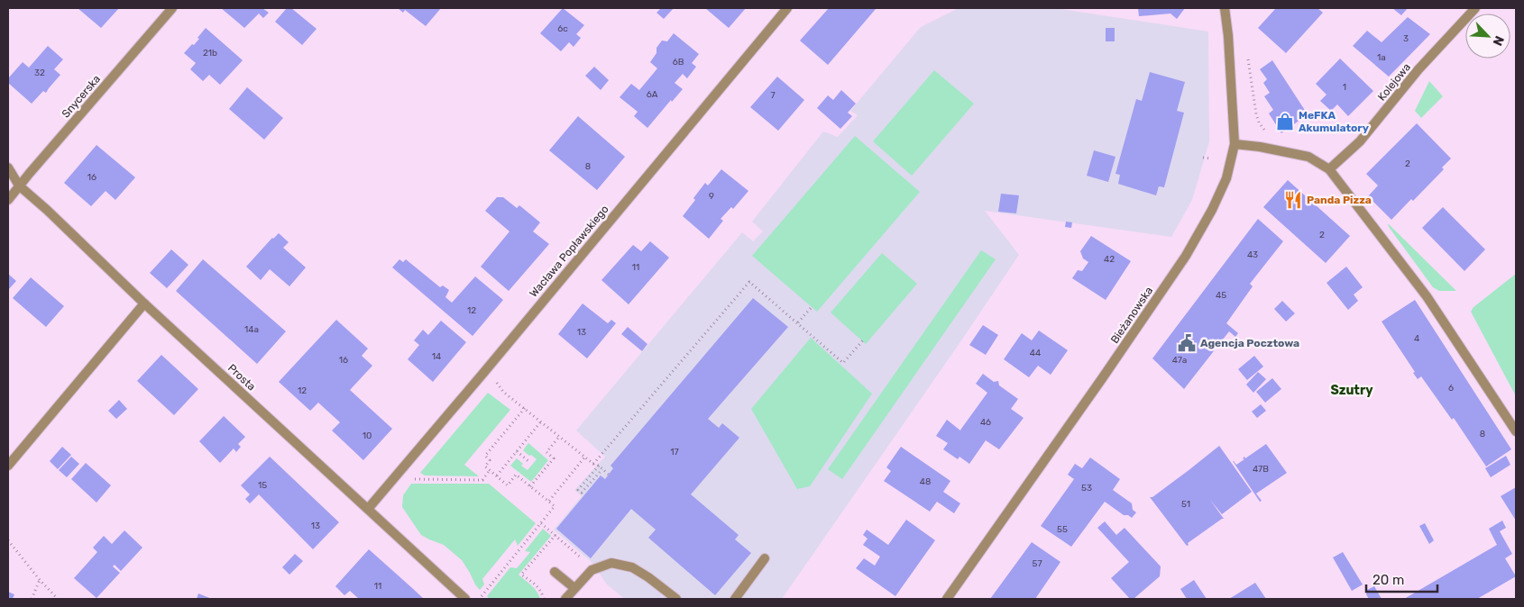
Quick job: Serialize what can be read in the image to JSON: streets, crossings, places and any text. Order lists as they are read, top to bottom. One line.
{"streets":{"street":["Kolejowa","Snycerska","Wacława Popławskiego","Bieżanowska","Prosta"]},"crossings":[["Snycerska","Prosta"],["Wacława Popławskiego","Prosta"]],"districts":["Szutry"],"places":{"shop":["MeFKA Akumulatory"],"restaurant":["Panda Pizza"],"public building":["Agencja Pocztowa"]},"house_numbers":["6c","3","21b","1a","6B","32","1","6A","7","2","8","16","9","2","43","42","11","45","12","14a","13","4","44","14","16","47a","6","12","46","8","10","17","47B","48","15","53","51","13","55","57","11"],"scale_bar":"20 m","north":"bottom right"}
